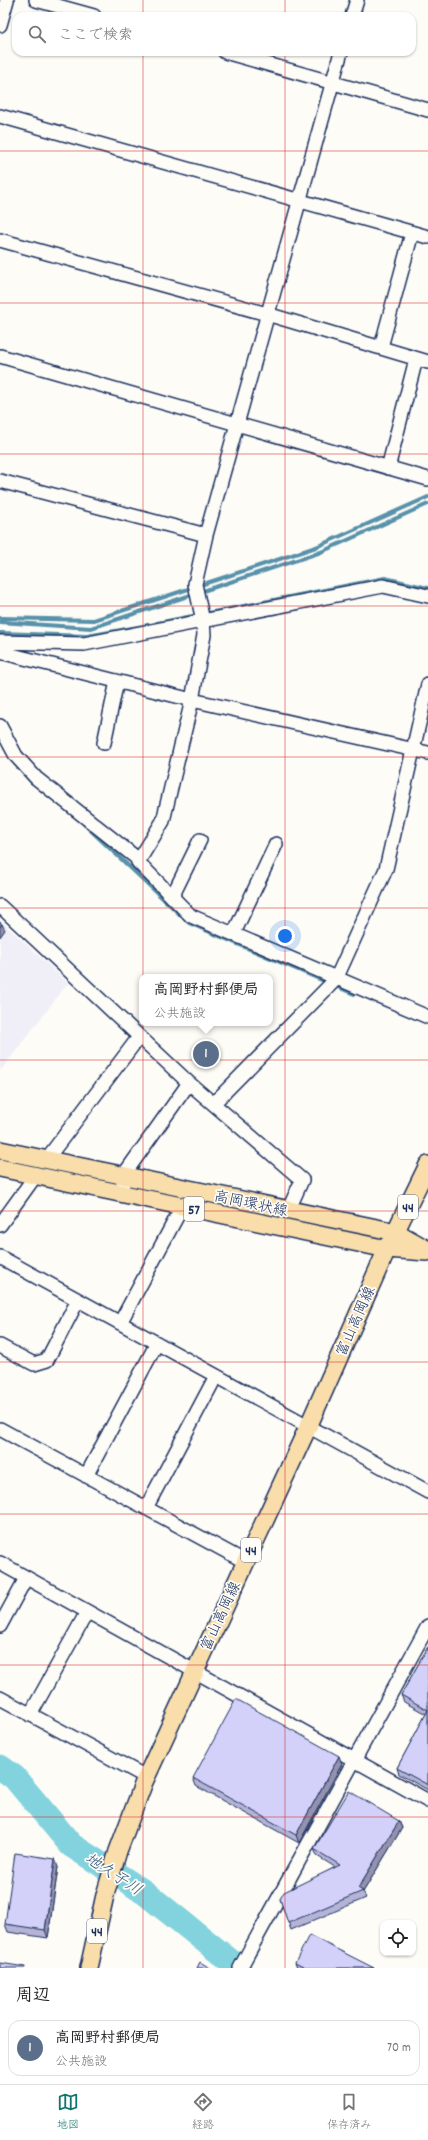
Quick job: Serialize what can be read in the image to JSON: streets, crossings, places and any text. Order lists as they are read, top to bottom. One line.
{"streets":{"main road":["高岡環状線","44","57","富山高岡線"]},"crossings":[["高岡環状線","富山高岡線"]],"water":["地久子川"],"page":{"search":"ここで検索","popup":["高岡野村郵便局","公共施設"],"pins":"1","heading":"周辺","list":[{"mark":"1","name":"高岡野村郵便局","note":"公共施設","value":"70 m"}],"nav":["地図","経路","保存済み"]}}
